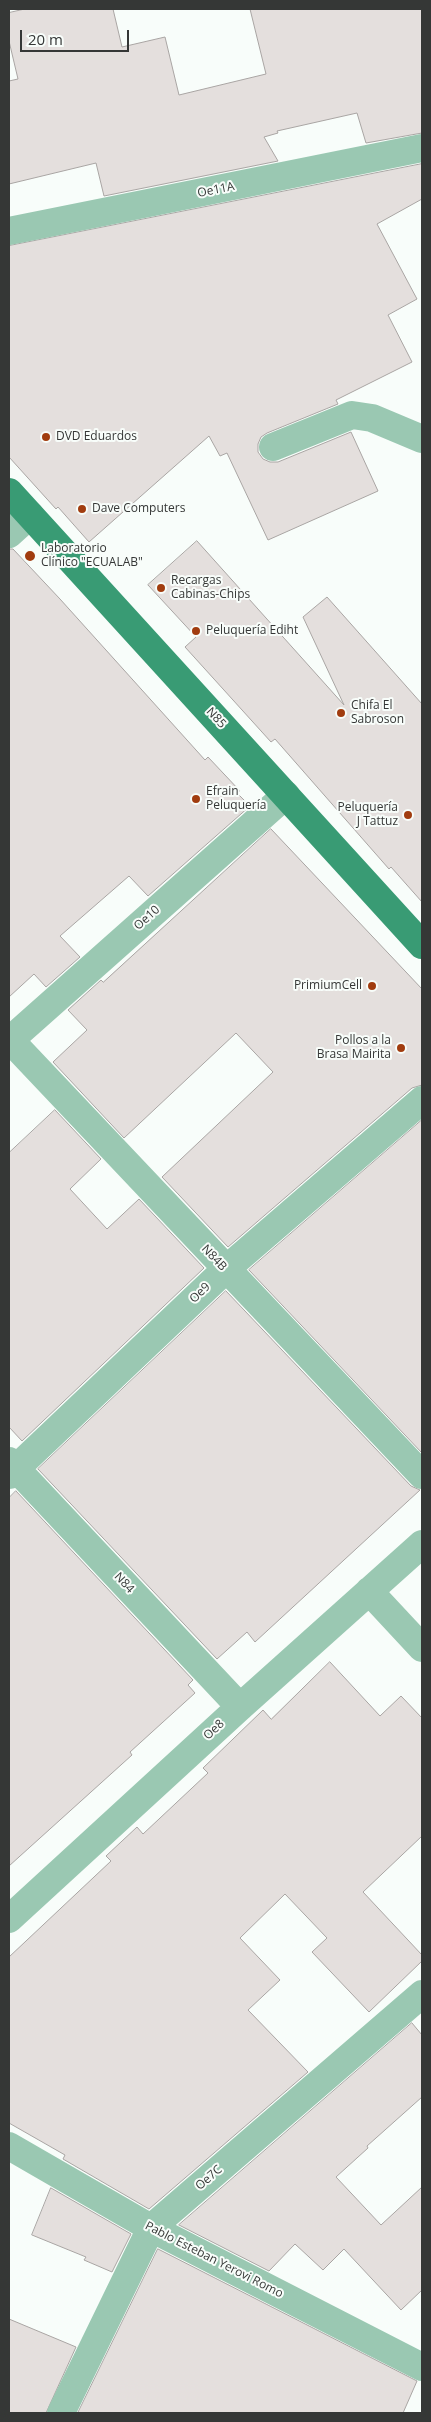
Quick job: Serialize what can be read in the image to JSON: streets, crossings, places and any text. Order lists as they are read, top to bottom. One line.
{"streets":{"main road":["N85"],"street":["Oe11A","Oe10","N84B","Oe9","N84","Oe8","Oe7C","Pablo Esteban Yerovi Romo"]},"crossings":[["N85","Oe10"],["Oe10","N84B"],["N84B","Oe9"],["Oe9","N84"],["N84","Oe8"],["Oe7C","Pablo Esteban Yerovi Romo"]],"places":["DVD Eduardos","Dave Computers","Laboratorio Clínico \"ECUALAB\"","Recargas Cabinas-Chips","Peluquería Ediht","Chifa El Sabroson","Efrain Peluquería","Peluquería J Tattuz","PrimiumCell","Pollos a la Brasa Mairita"],"scale_bar":"20 m"}
